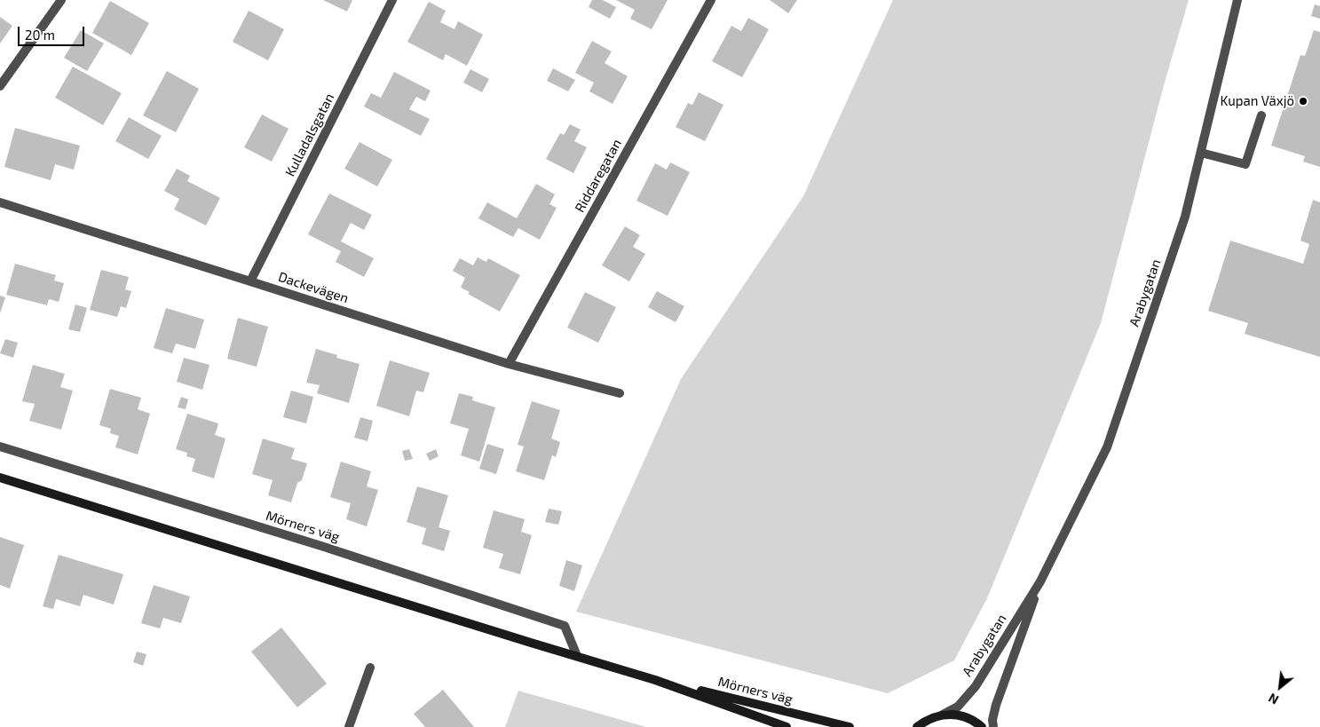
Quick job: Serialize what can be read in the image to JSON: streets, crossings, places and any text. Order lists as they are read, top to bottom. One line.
{"streets":{"main road":["Mörners väg"],"street":["Kulladalsgatan","Riddaregatan","Dackevägen","Arabygatan"]},"crossings":[["Kulladalsgatan","Dackevägen"],["Riddaregatan","Dackevägen"]],"places":["Kupan Växjö"],"scale_bar":"20 m","north":"bottom left"}
